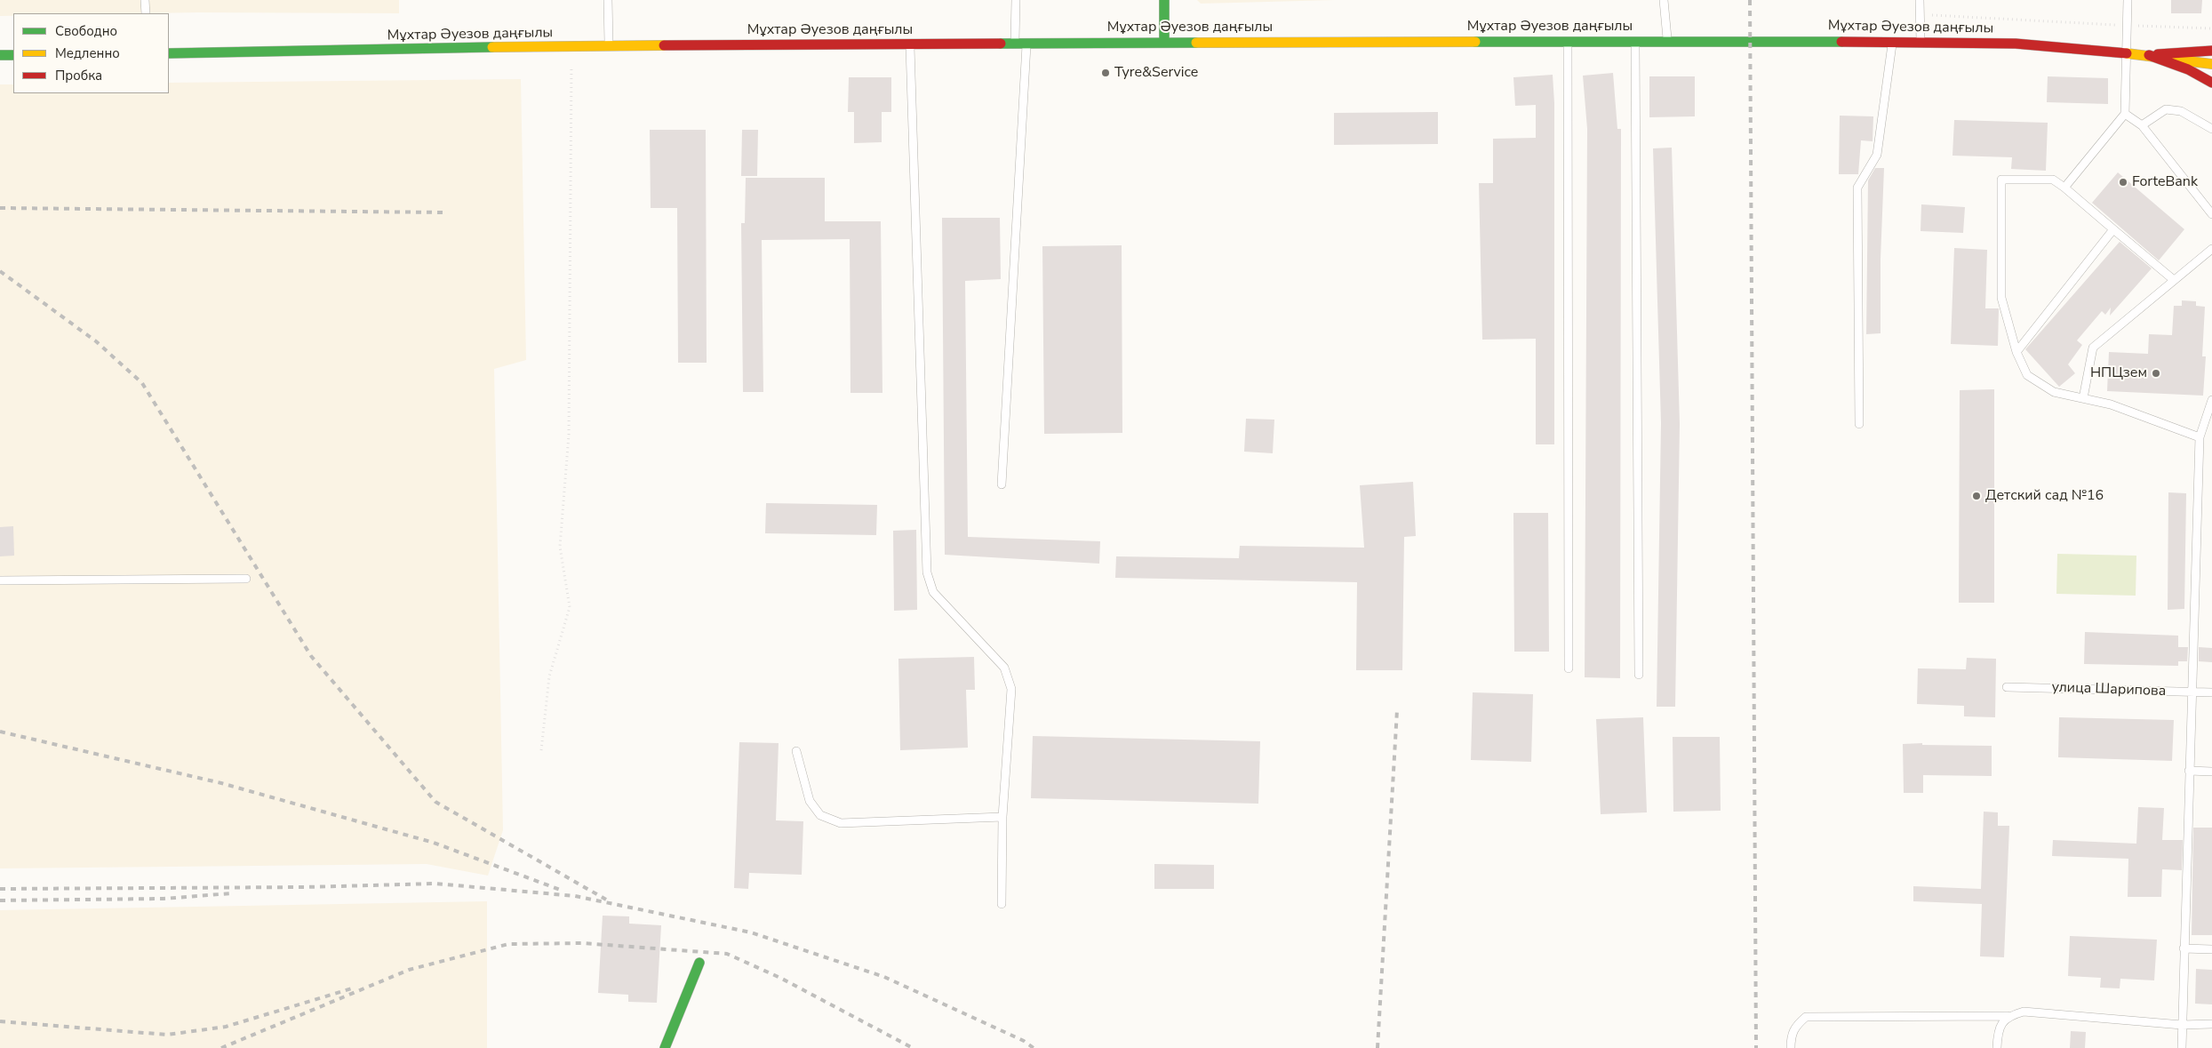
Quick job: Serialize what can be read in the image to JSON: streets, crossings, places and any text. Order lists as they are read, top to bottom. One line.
{"streets":{"main road":["Мұхтар Әуезов даңғылы"],"lane":["улица Шарипова"]},"places":["Tyre&Service","ForteBank","НПЦзем","Детский сад №16"],"legend":["Свободно","Медленно","Пробка"]}
